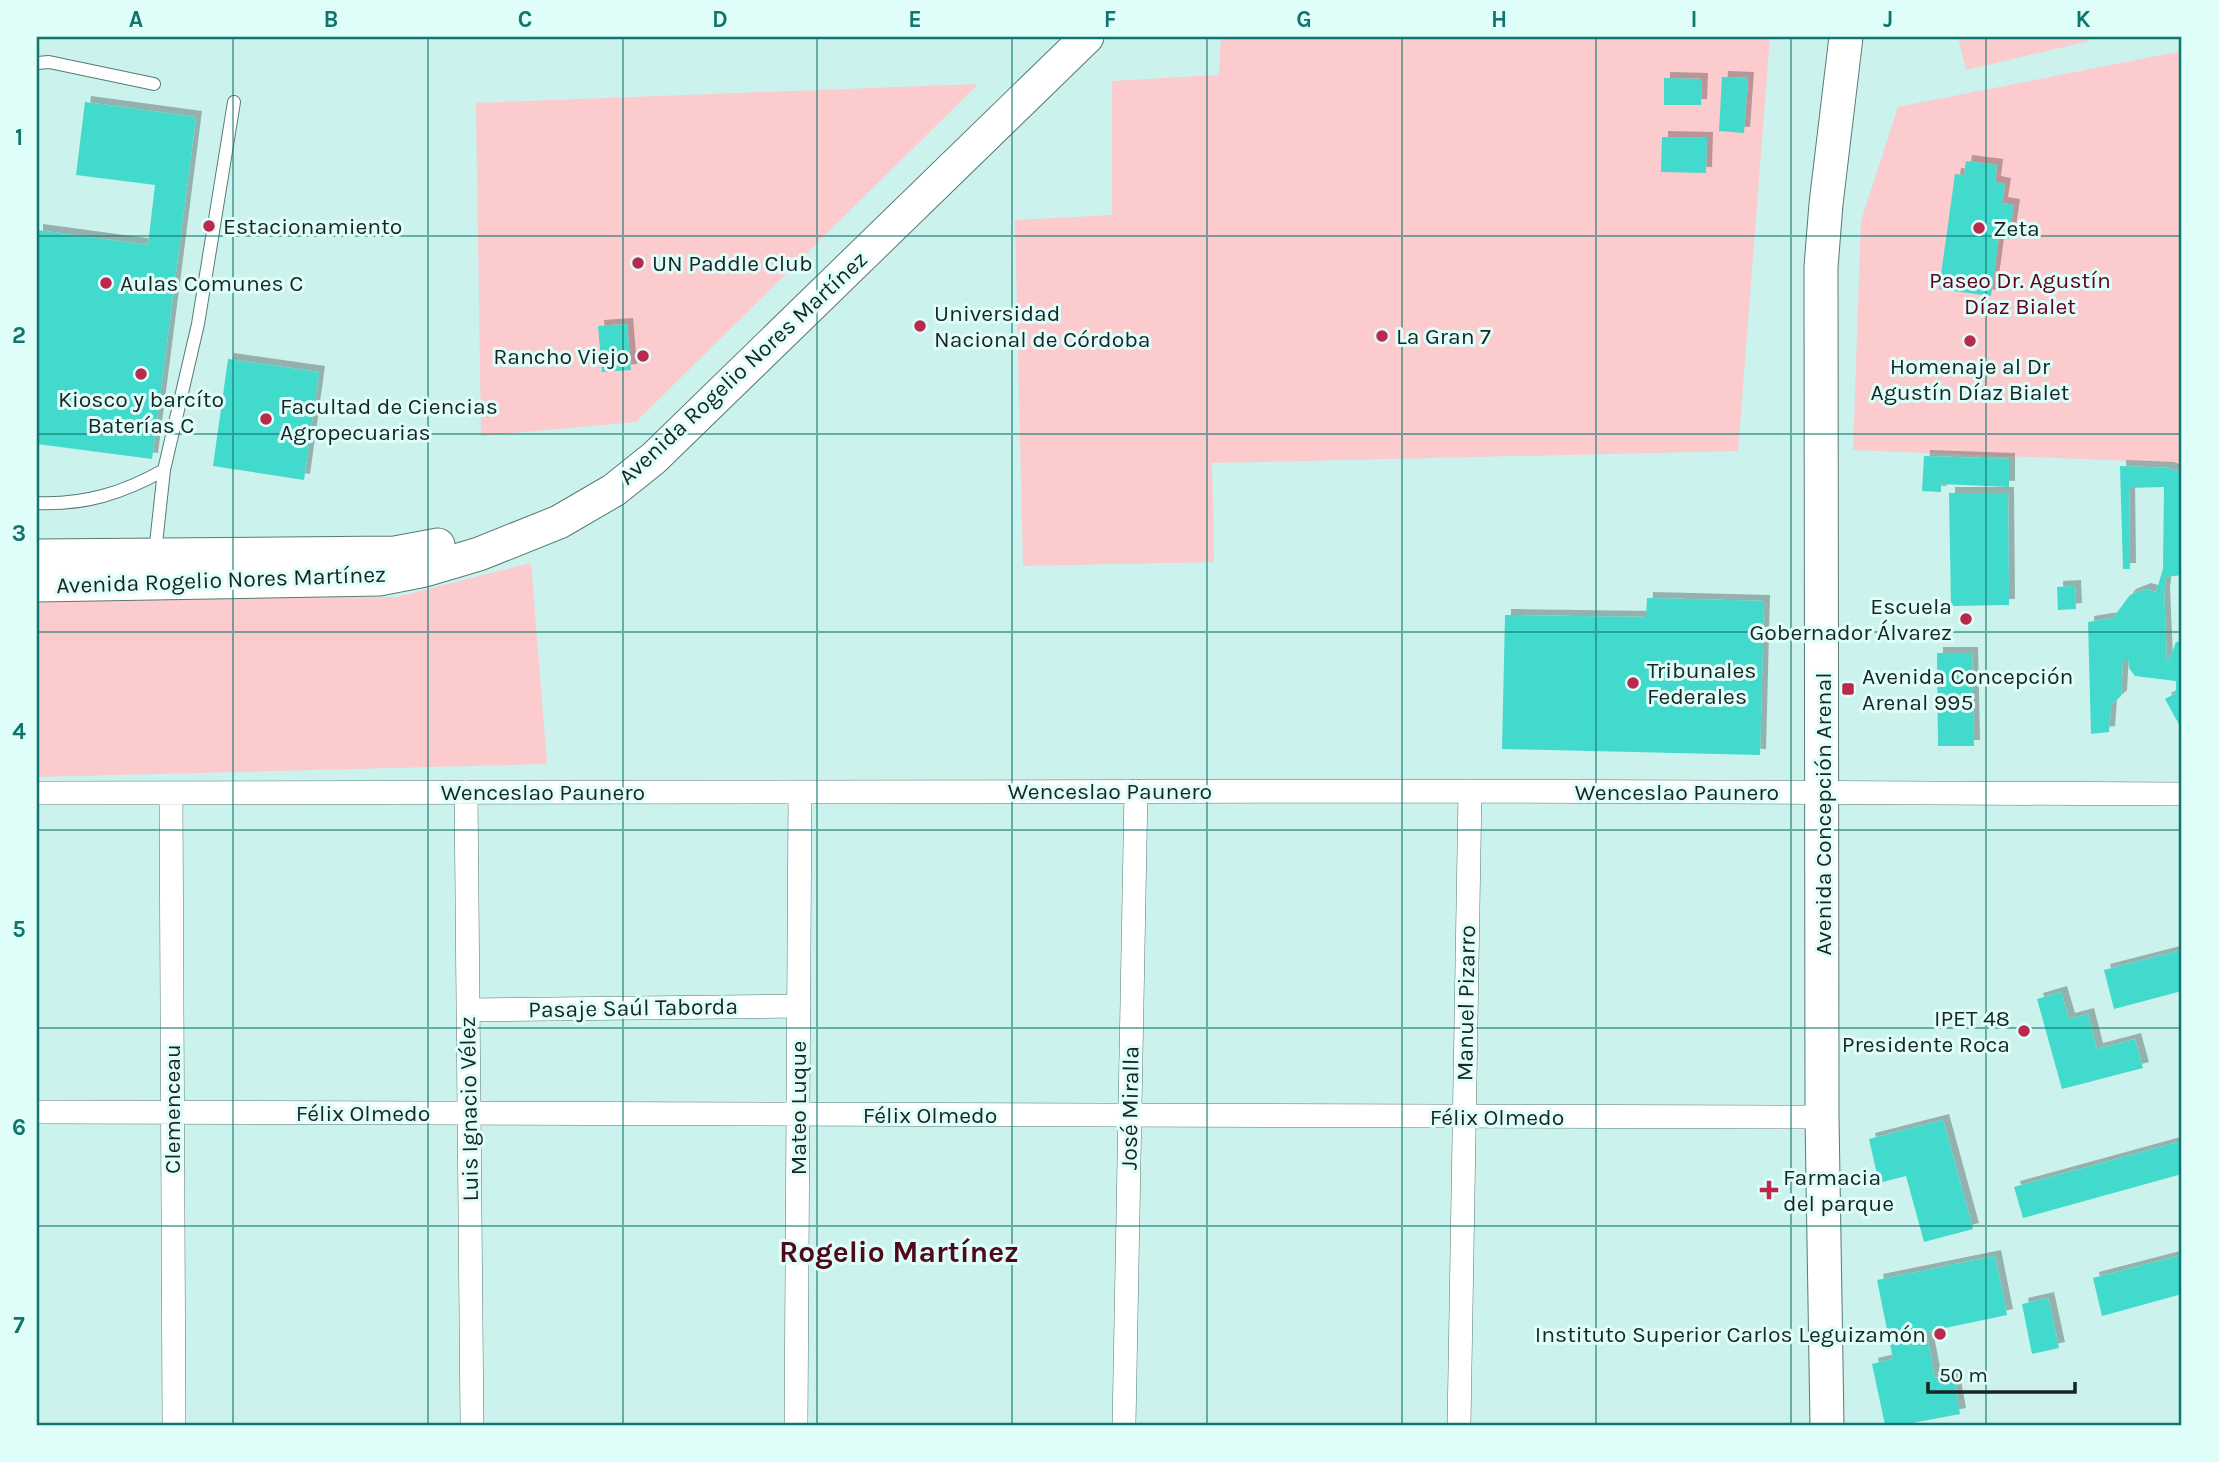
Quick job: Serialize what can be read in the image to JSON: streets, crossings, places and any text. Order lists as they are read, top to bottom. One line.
{"streets":{"main road":["Avenida Rogelio Nores Martínez","Avenida Concepción Arenal"],"street":["Wenceslao Paunero","Manuel Pizarro","Pasaje Saúl Taborda","Mateo Luque","José Miralla","Clemenceau","Luis Ignacio Vélez","Félix Olmedo"]},"crossings":[["Wenceslao Paunero","Avenida Concepción Arenal"],["Wenceslao Paunero","Manuel Pizarro"],["Wenceslao Paunero","Mateo Luque"],["Wenceslao Paunero","José Miralla"],["Wenceslao Paunero","Clemenceau"],["Wenceslao Paunero","Luis Ignacio Vélez"],["Avenida Concepción Arenal","Félix Olmedo"],["Manuel Pizarro","Félix Olmedo"],["Pasaje Saúl Taborda","Mateo Luque"],["Pasaje Saúl Taborda","Luis Ignacio Vélez"],["Mateo Luque","Félix Olmedo"],["José Miralla","Félix Olmedo"],["Clemenceau","Félix Olmedo"],["Luis Ignacio Vélez","Félix Olmedo"]],"districts":["Rogelio Martínez"],"parks":["Paseo Dr. Agustín Díaz Bialet"],"places":{"other":["Estacionamiento","Zeta","UN Paddle Club","Aulas Comunes C","Universidad Nacional de Córdoba","La Gran 7","Homenaje al Dr Agustín Díaz Bialet","Rancho Viejo","Kiosco y barcíto Baterías C","Facultad de Ciencias Agropecuarias","Escuela Gobernador Álvarez","Tribunales Federales","IPET 48 Presidente Roca","Instituto Superior Carlos Leguizamón"],"transit":["Avenida Concepción Arenal 995"],"health":["Farmacia del parque"]},"scale_bar":"50 m","grid":{"columns":["A","B","C","D","E","F","G","H","I","J","K"],"rows":["1","2","3","4","5","6","7"]}}
